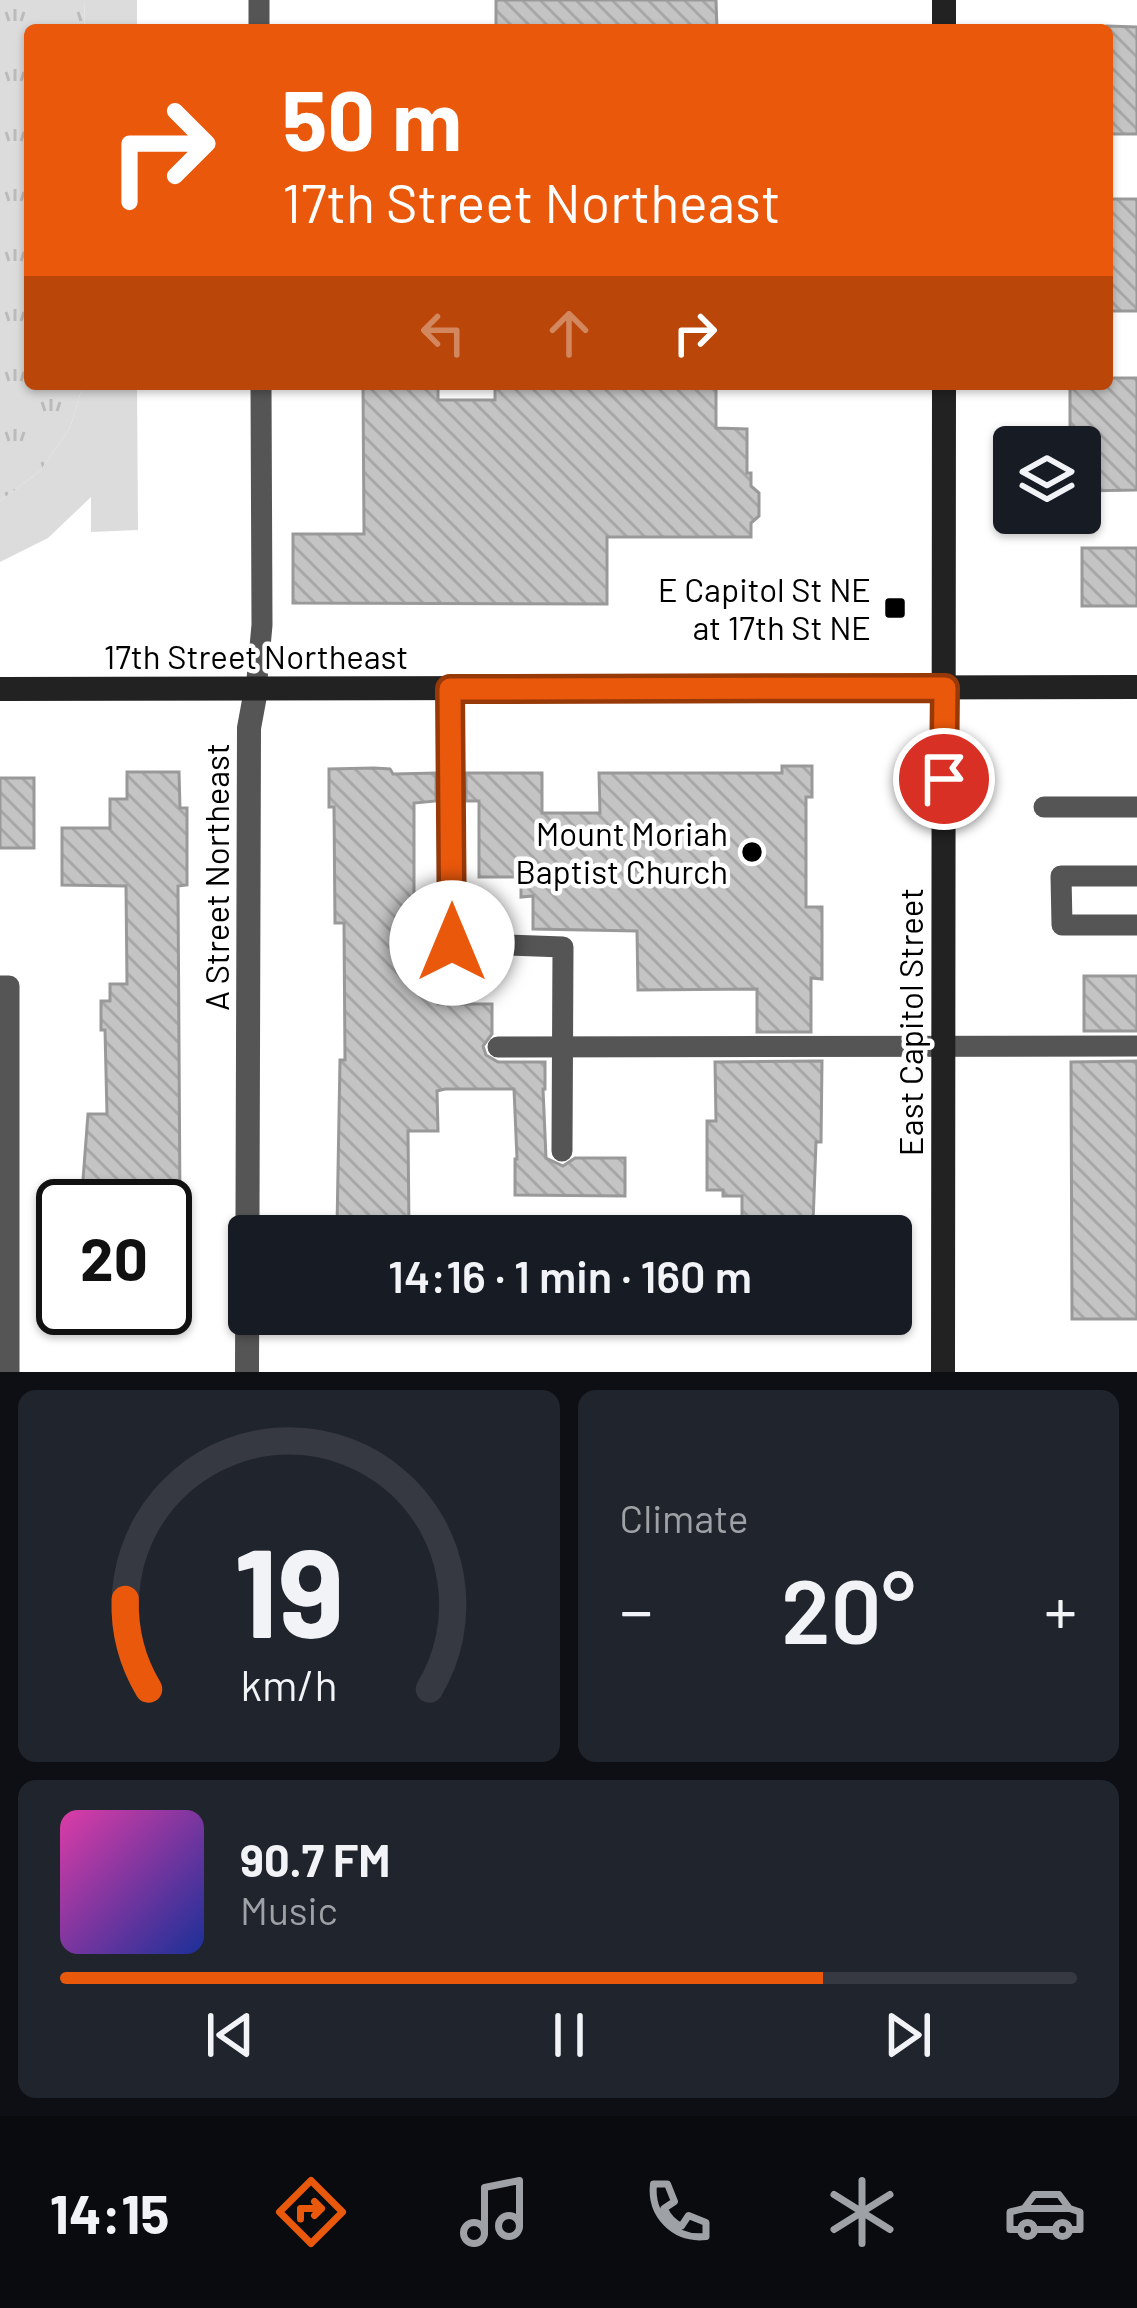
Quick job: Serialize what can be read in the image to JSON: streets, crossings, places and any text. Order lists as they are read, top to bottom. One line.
{"streets":{"main road":["17th Street Northeast","East Capitol Street"],"street":["A Street Northeast"]},"crossings":[["17th Street Northeast","A Street Northeast"],["17th Street Northeast","East Capitol Street"]],"places":{"transit":["E Capitol St NE at 17th St NE"],"other":["Mount Moriah Baptist Church"]},"page":{"turn":["50 m","17th Street Northeast"],"limit":"20","trip":"14:16 · 1 min · 160 m","tile":"Climate","heat":["−","20°","+"],"song":["90.7 FM","Music"],"tabs":"14:15","gauge":["19","km/h"]}}
